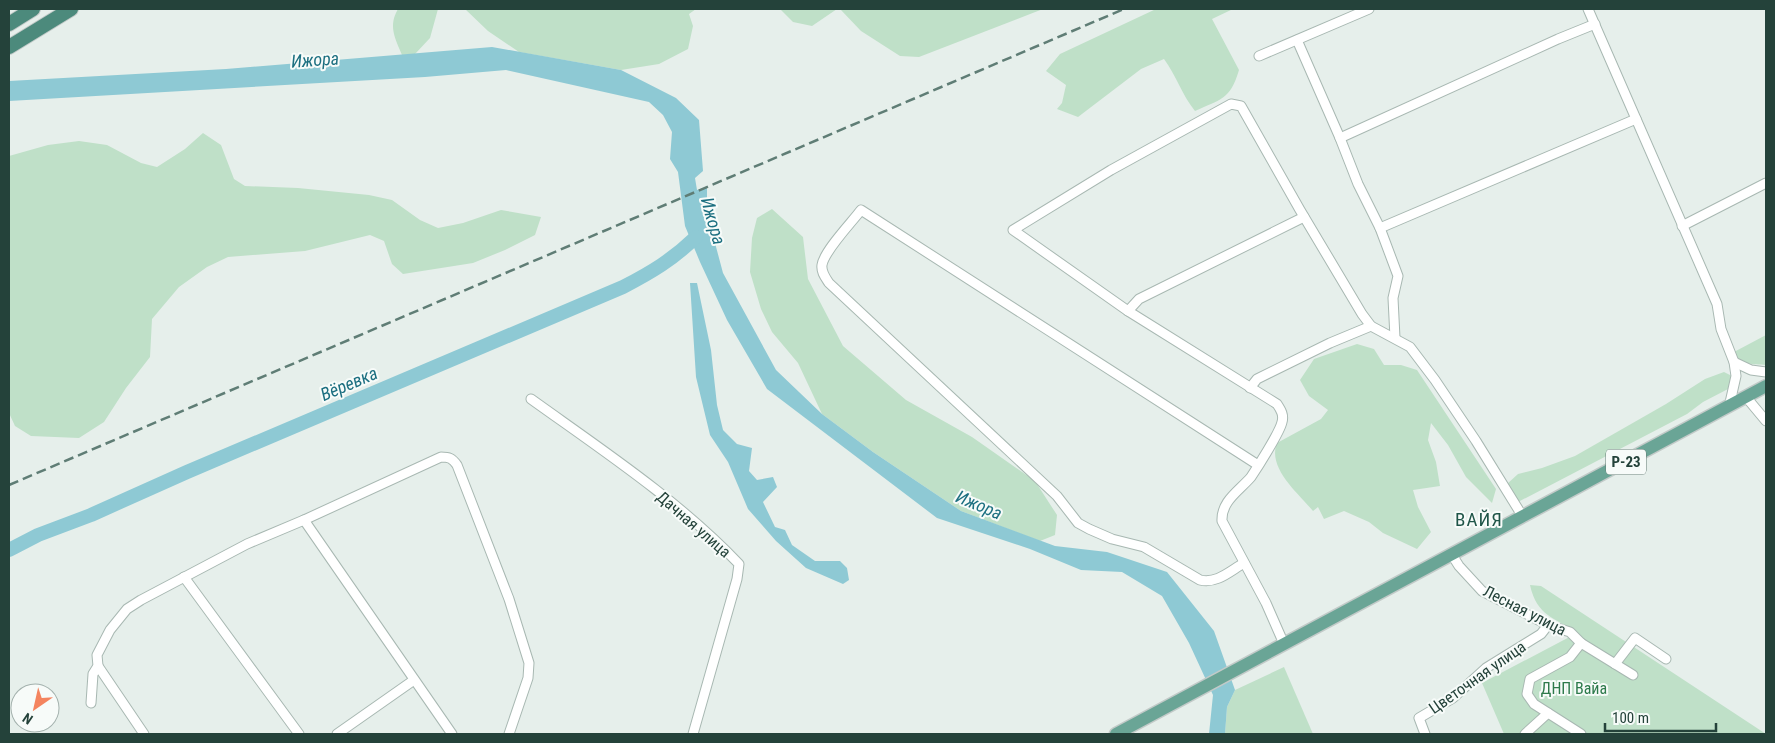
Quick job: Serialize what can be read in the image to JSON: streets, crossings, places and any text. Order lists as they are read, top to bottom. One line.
{"streets":{"main road":["Р-23"],"street":["Дачная улица","Лесная улица","Цветочная улица"]},"crossings":[["Р-23","Лесная улица"],["Лесная улица","Цветочная улица"]],"districts":["ВАЙЯ"],"water":["Ижора","Вёревка"],"parks":["ДНП Вайа"],"scale_bar":"100 m","north":"bottom left"}
